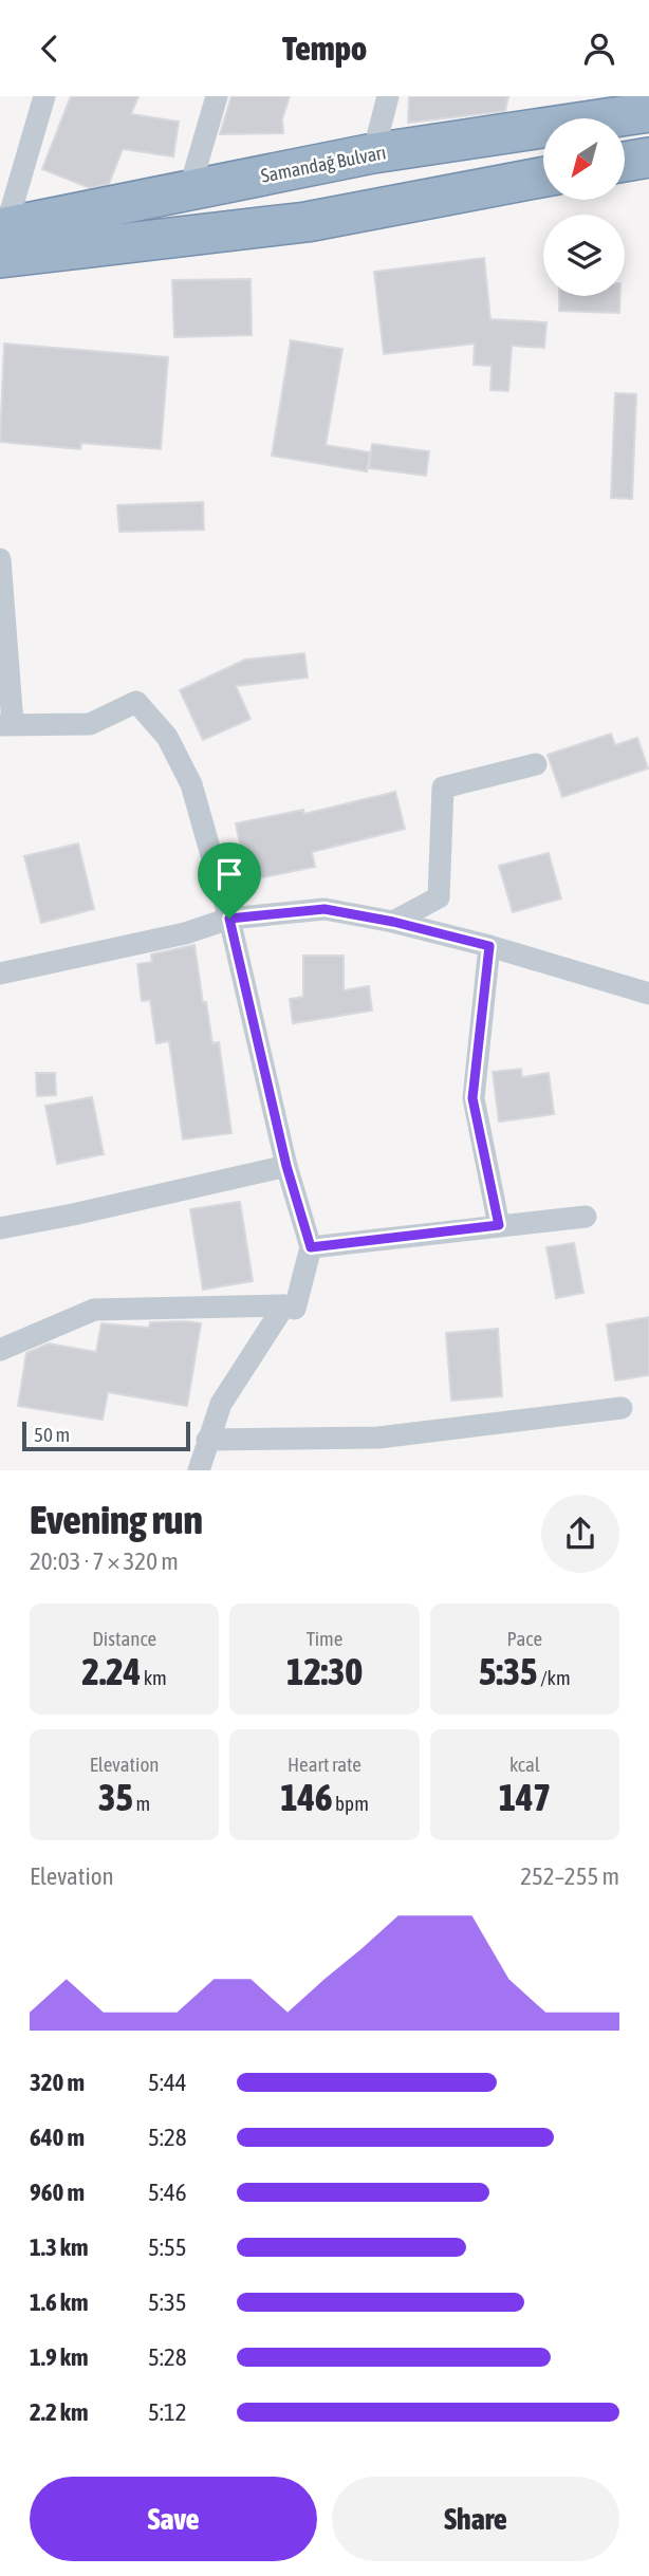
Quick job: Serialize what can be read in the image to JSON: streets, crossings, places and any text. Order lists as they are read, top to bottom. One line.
{"streets":{"highway":["Samandağ Bulvarı"]},"scale_bar":"50 m","north":"bottom left","page":{"header":"Tempo","scale":"50 m","heading":["Evening run","20:03 · 7 × 320 m"],"stats":[["Distance","2.24 km"],["Time","12:30"],["Pace","5:35 /km"],["Elevation","35 m"],["Heart rate","146 bpm"],["kcal","147"]],"chart":["Elevation","252–255 m"],"list":[{"name":"320 m","note":"5:44"},{"name":"640 m","note":"5:28"},{"name":"960 m","note":"5:46"},{"name":"1.3 km","note":"5:55"},{"name":"1.6 km","note":"5:35"},{"name":"1.9 km","note":"5:28"},{"name":"2.2 km","note":"5:12"}],"buttons":["Save","Share"]}}
